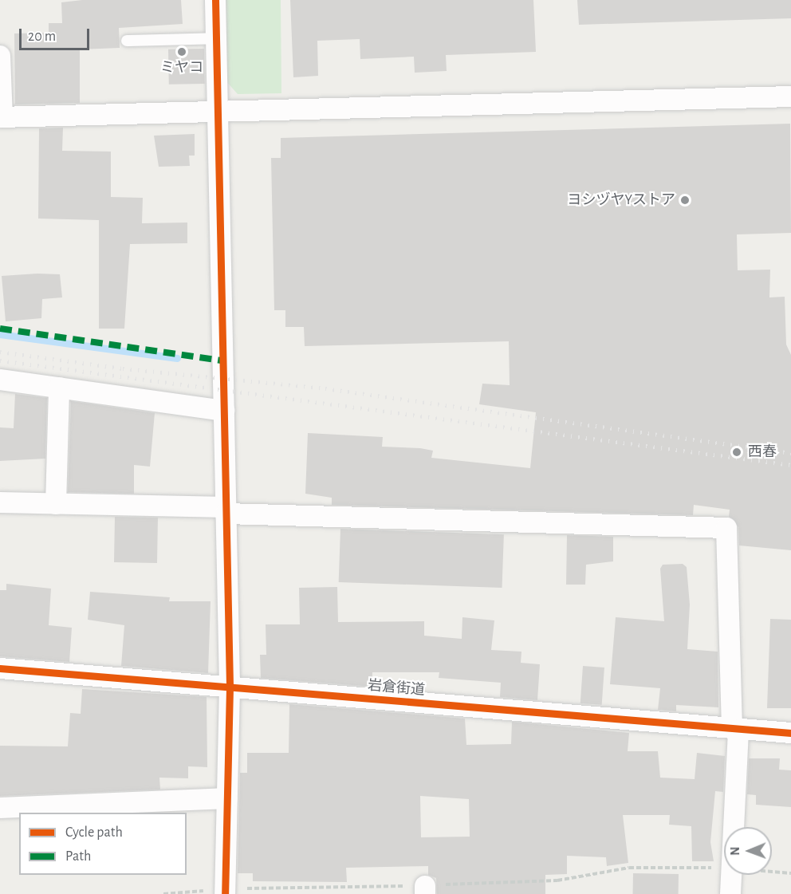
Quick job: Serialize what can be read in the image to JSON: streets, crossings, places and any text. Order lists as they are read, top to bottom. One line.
{"streets":{"street":["岩倉街道"]},"places":["ミヤコ","ヨシヅヤYストア","西春"],"legend":["Cycle path","Path"],"scale_bar":"20 m","north":"left"}
